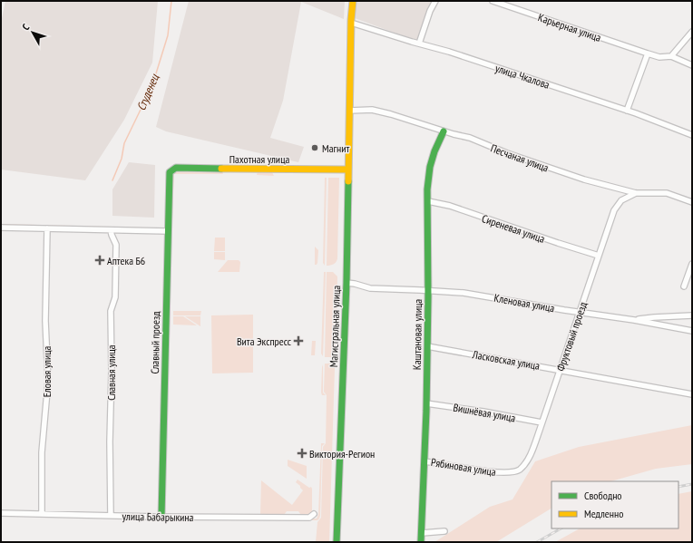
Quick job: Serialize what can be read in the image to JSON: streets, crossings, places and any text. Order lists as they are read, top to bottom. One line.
{"streets":{"street":["Карьерная улица","улица Чкалова","Песчаная улица","Пахотная улица","Сиреневая улица","Кленовая улица","Магистральная улица","Каштановая улица","Фруктовый проезд","Славный проезд","Ласковская улица","Еловая улица","Славная улица","Вишнёвая улица","Рябиновая улица","улица Бабарыкина"]},"crossings":[["улица Чкалова","Магистральная улица"],["Песчаная улица","Магистральная улица"],["Песчаная улица","Каштановая улица"],["Песчаная улица","Фруктовый проезд"],["Пахотная улица","Магистральная улица"],["Пахотная улица","Славный проезд"],["Сиреневая улица","Каштановая улица"],["Сиреневая улица","Фруктовый проезд"],["Кленовая улица","Магистральная улица"],["Кленовая улица","Каштановая улица"],["Кленовая улица","Фруктовый проезд"],["Каштановая улица","Ласковская улица"],["Каштановая улица","Вишнёвая улица"],["Каштановая улица","Рябиновая улица"],["Фруктовый проезд","Ласковская улица"],["Фруктовый проезд","Вишнёвая улица"],["Фруктовый проезд","Рябиновая улица"],["Славный проезд","улица Бабарыкина"],["Еловая улица","улица Бабарыкина"],["Славная улица","улица Бабарыкина"]],"water":["Студенец"],"places":{"other":["Магнит"],"health":["Аптека Б6","Вита Экспресс","Виктория-Регион"]},"legend":["Свободно","Медленно"],"north":"top left"}
